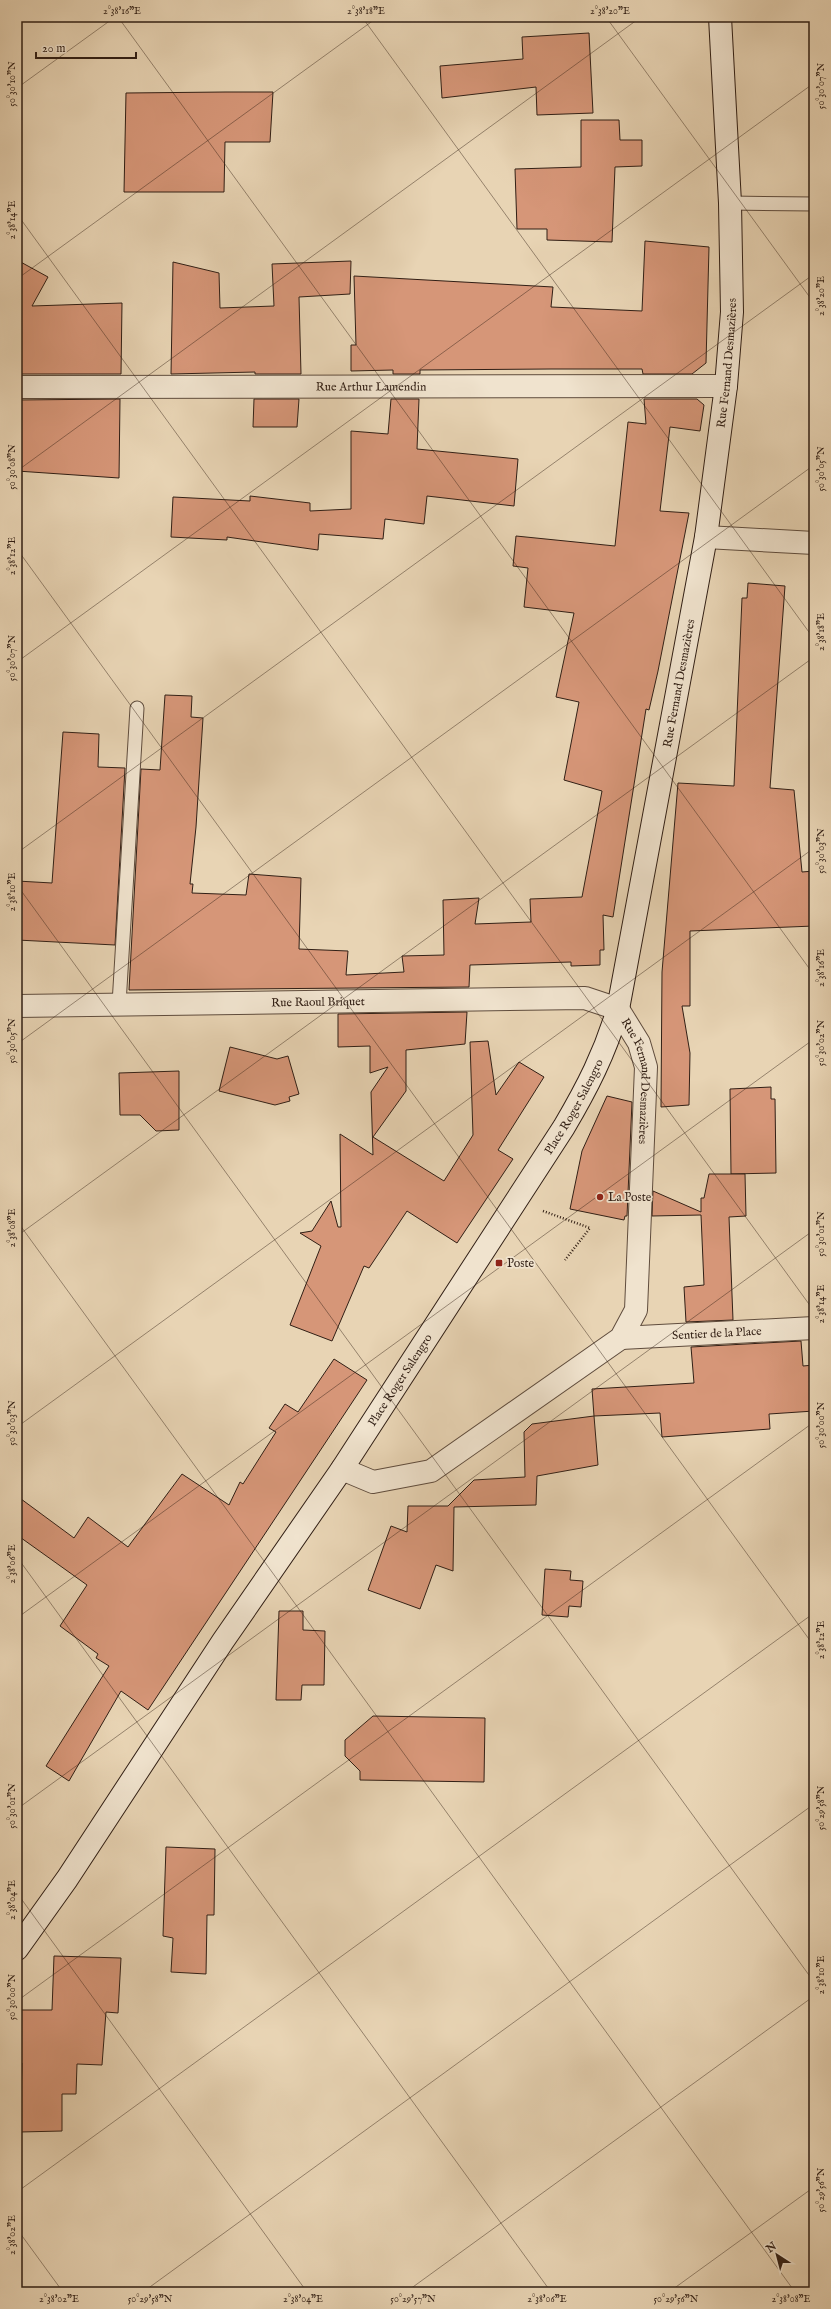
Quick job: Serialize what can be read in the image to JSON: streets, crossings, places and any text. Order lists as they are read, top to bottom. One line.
{"streets":{"street":["Rue Fernand Desmazières","Rue Arthur Lamendin","Rue Raoul Briquet","Place Roger Salengro","Sentier de la Place"]},"crossings":[["Rue Fernand Desmazières","Rue Arthur Lamendin"],["Rue Fernand Desmazières","Rue Raoul Briquet"],["Rue Fernand Desmazières","Place Roger Salengro"],["Rue Fernand Desmazières","Sentier de la Place"],["Rue Raoul Briquet","Place Roger Salengro"]],"places":{"other":["La Poste"],"transit":["Poste"]},"scale_bar":"20 m","north":"top left","coordinates":["2°38'16\"E","2°38'18\"E","2°38'20\"E","50°30'10\"N","50°30'07\"N","2°38'14\"E","50°30'08\"N","50°30'05\"N","2°38'12\"E","50°30'03\"N","2°38'10\"E","50°30'02\"N","2°38'08\"E","50°30'01\"N","50°30'00\"N","2°38'06\"E","50°29'58\"N","2°38'04\"E","50°29'56\"N","2°38'02\"E","50°29'57\"N"]}
